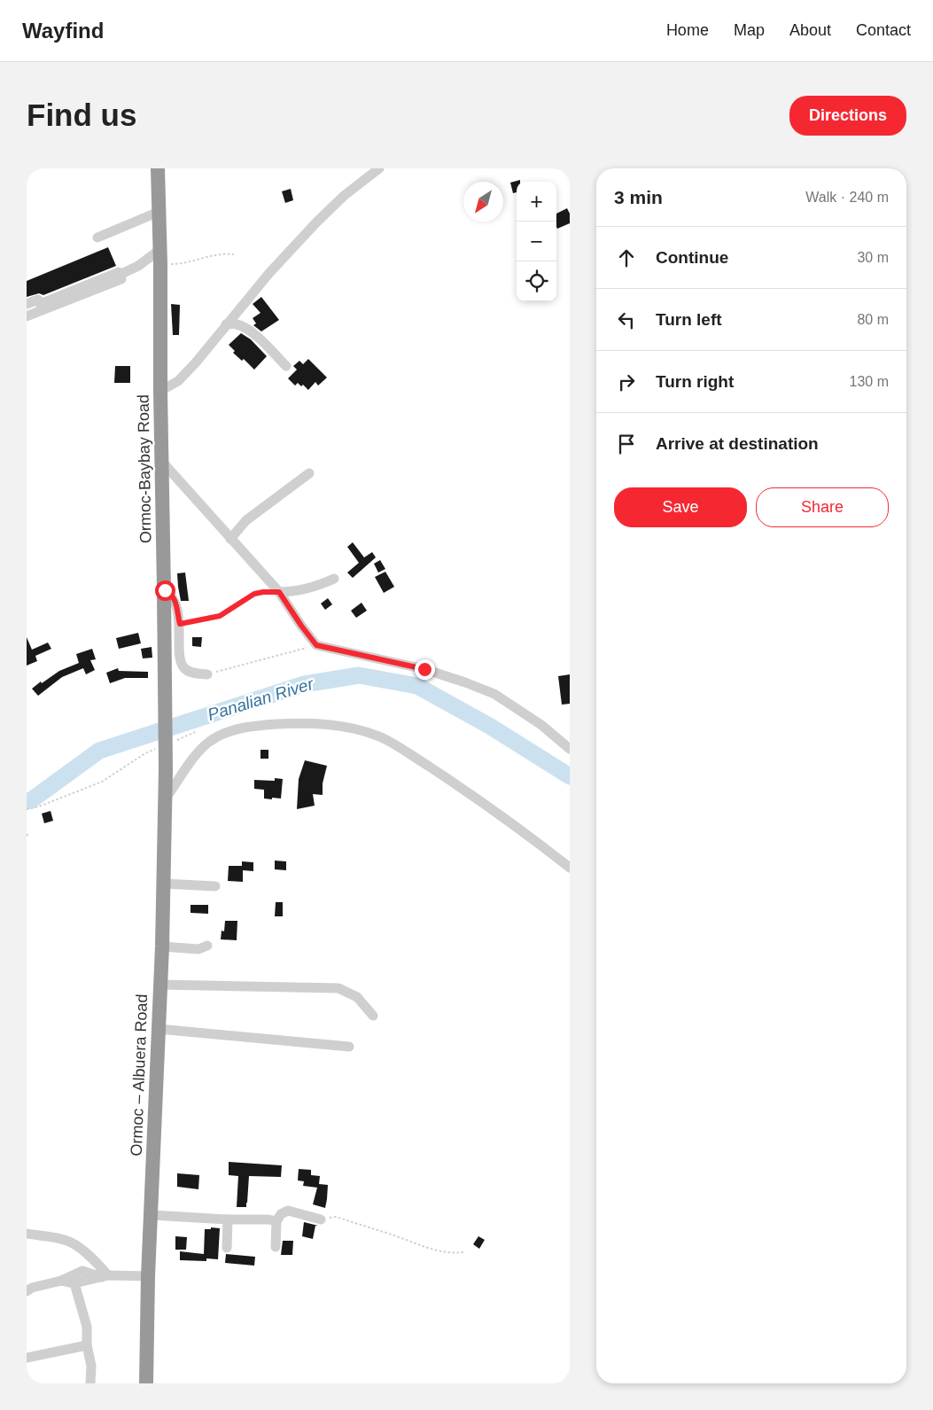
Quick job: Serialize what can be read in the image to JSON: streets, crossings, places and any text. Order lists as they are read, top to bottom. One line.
{"streets":{"highway":["Ormoc-Baybay Road","Ormoc – Albuera Road"]},"crossings":[["Ormoc-Baybay Road","Ormoc – Albuera Road"]],"water":["Panalian River"],"north":"bottom left","page":{"header":"Wayfind","nav":["Home","Map","About","Contact"],"buttons":["Directions",["Save","Share"]],"title":"Find us","heading":["3 min","Walk · 240 m"],"map_buttons":["+","−"],"list":[["Continue","30 m"],["Turn left","80 m"],["Turn right","130 m"],"Arrive at destination"]}}
